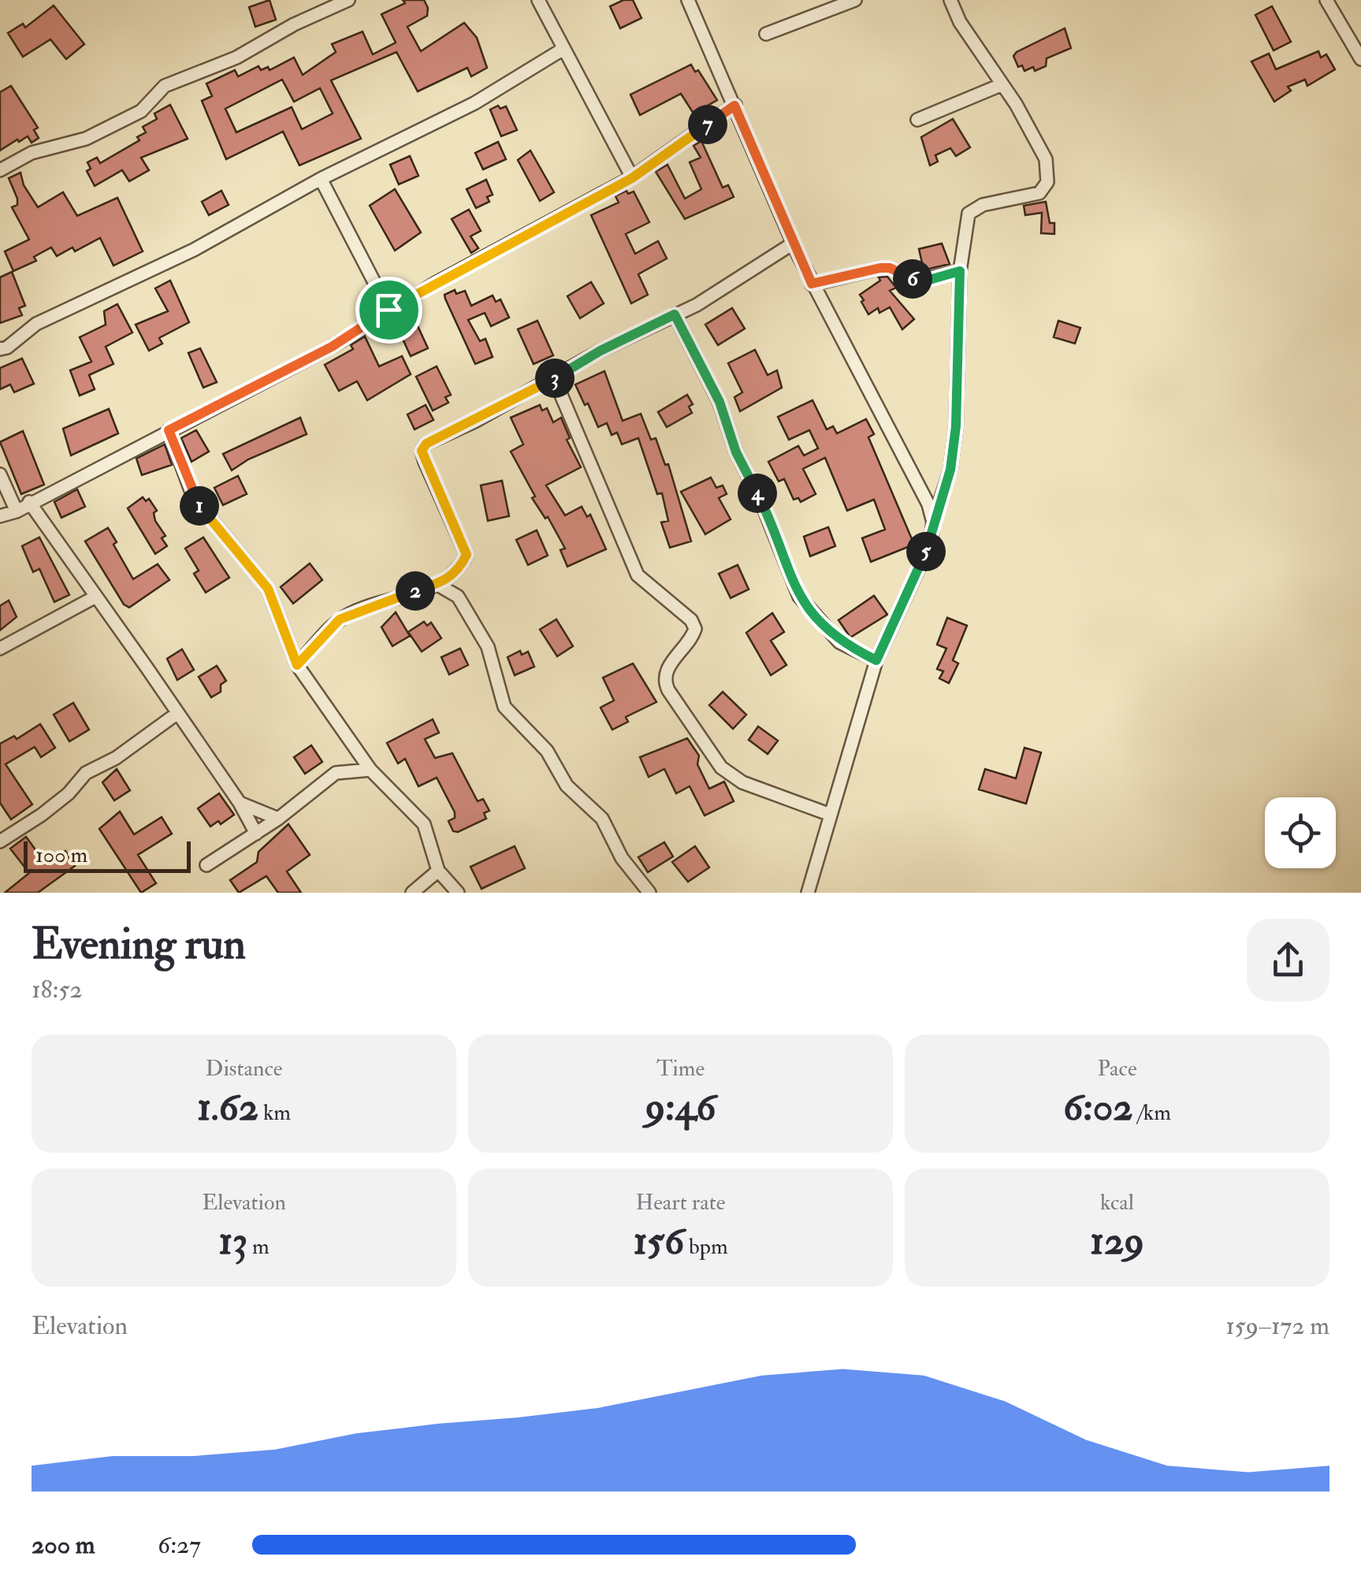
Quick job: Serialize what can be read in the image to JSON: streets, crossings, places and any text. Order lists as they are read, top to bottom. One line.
{"scale_bar":"100 m","page":{"pins":["7","6","3","4","1","5","2"],"scale":"100 m","heading":["Evening run","18:52"],"stats":[["Distance","1.62 km"],["Time","9:46"],["Pace","6:02 /km"],["Elevation","13 m"],["Heart rate","156 bpm"],["kcal","129"]],"chart":["Elevation","159–172 m"],"list":[{"name":"200 m","note":"6:27"}]}}
